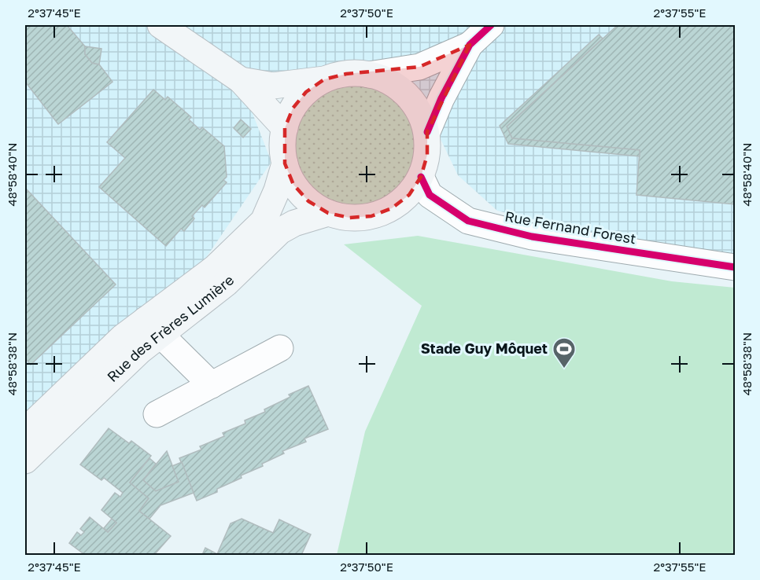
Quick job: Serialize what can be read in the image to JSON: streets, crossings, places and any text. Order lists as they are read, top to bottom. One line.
{"streets":{"main road":["Rue des Frères Lumière"],"street":["Rue Fernand Forest"]},"crossings":[["Rue Fernand Forest","Rue des Frères Lumière"]],"places":{"sports":["Stade Guy Môquet"]},"coordinates":["2°37'45\"E","2°37'50\"E","2°37'55\"E","48°58'40\"N","48°58'38\"N"]}
